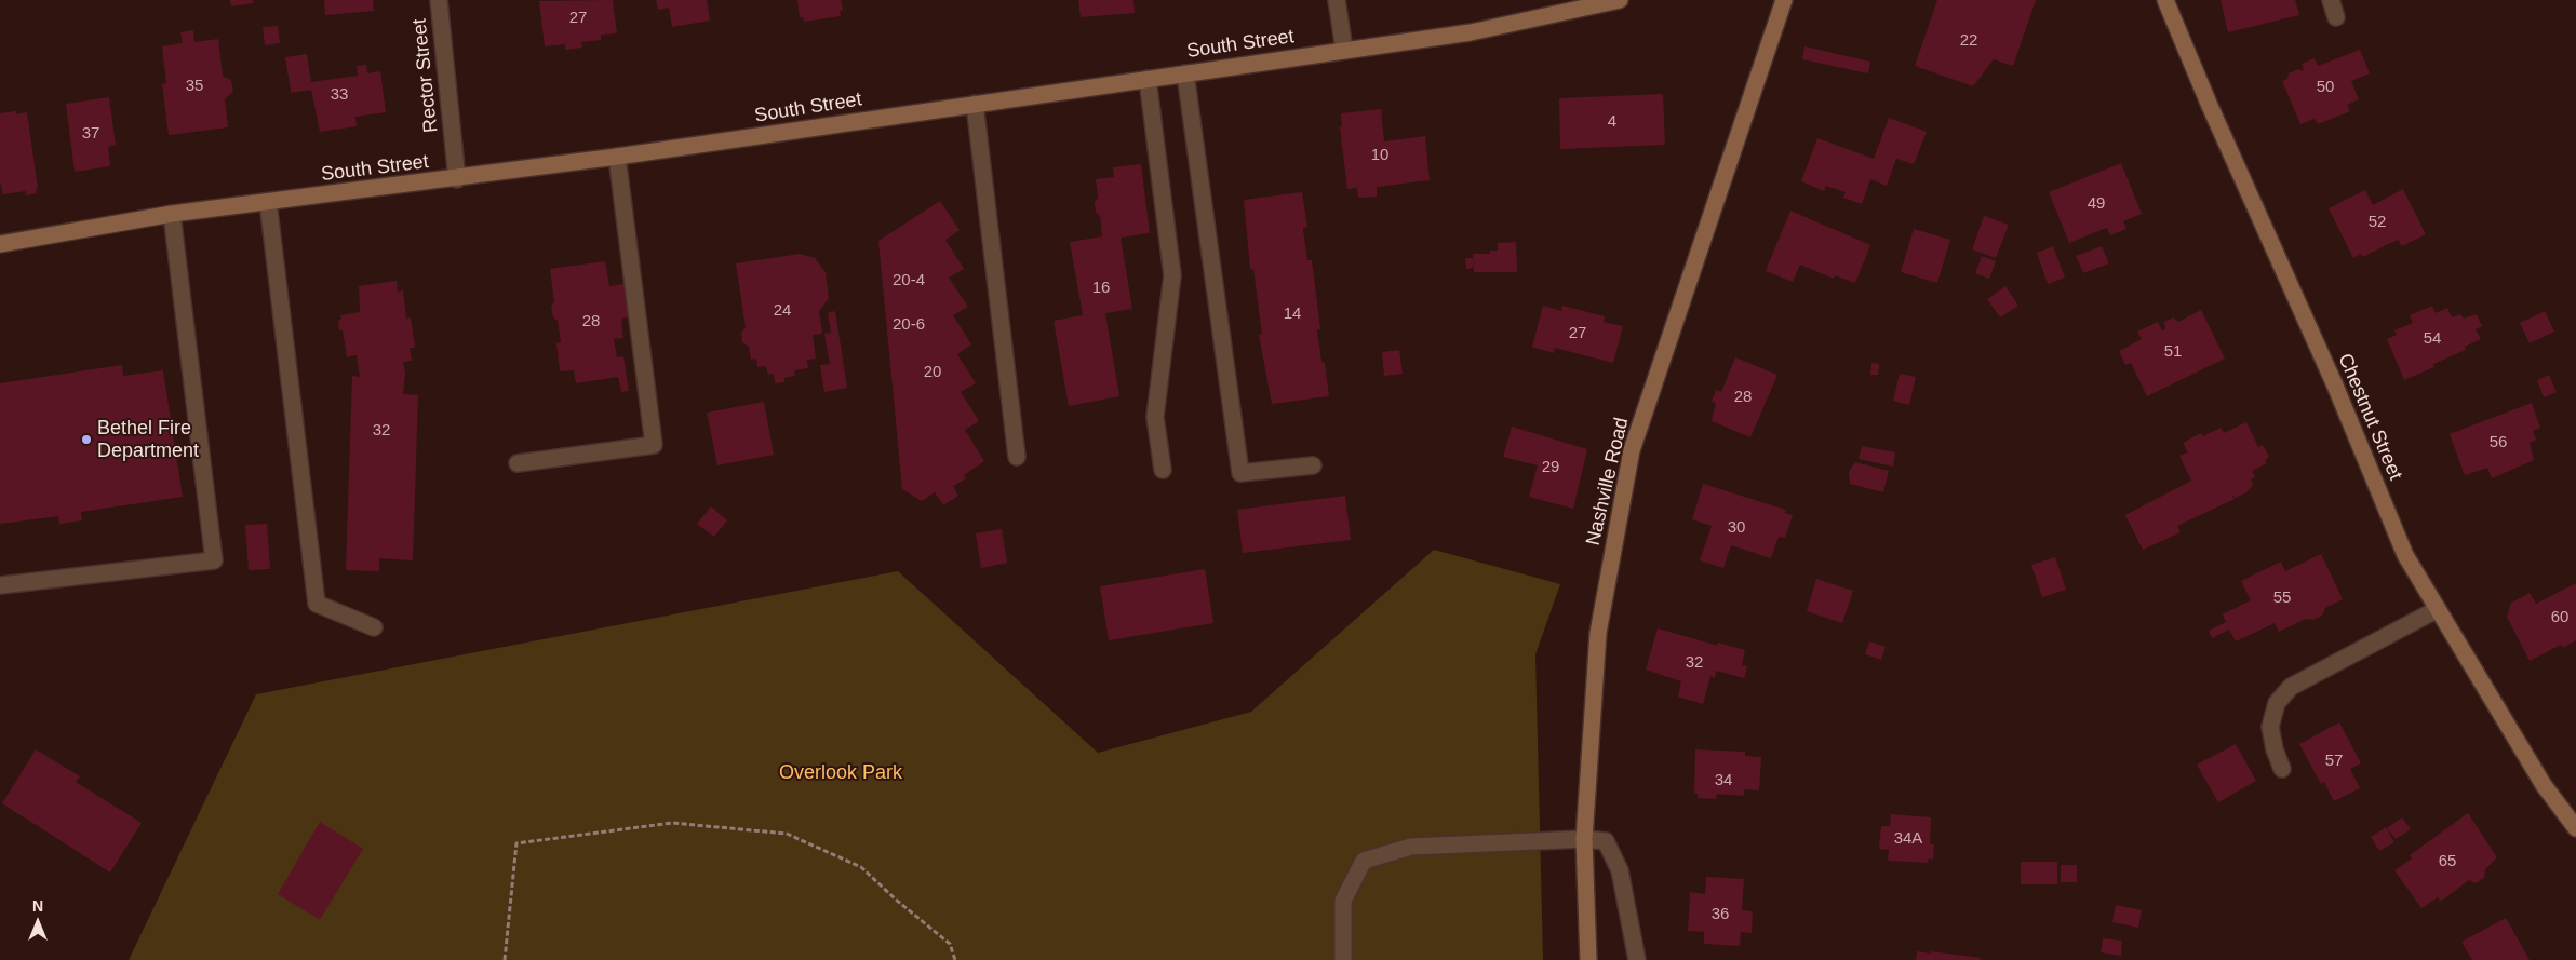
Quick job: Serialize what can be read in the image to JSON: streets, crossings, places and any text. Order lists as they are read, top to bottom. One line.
{"streets":{"street":["South Street","Rector Street","Chestnut Street","Nashville Road"]},"crossings":[["South Street","Rector Street"]],"parks":["Overlook Park"],"places":["Bethel Fire Department"],"house_numbers":["27","22","35","50","33","4","37","10","49","52","20-4","16","24","14","28","20-6","27","54","51","20","28","32","56","29","30","55","60","32","57","34","34A","65","36"],"north":"top"}
